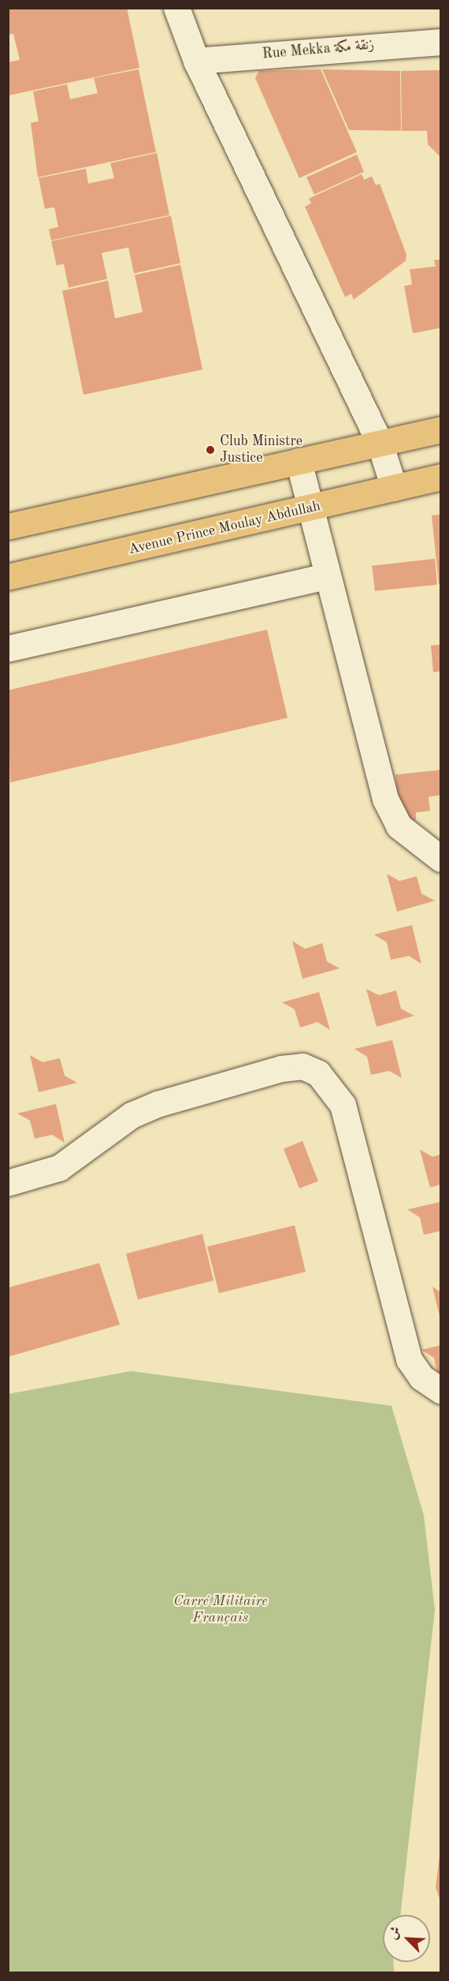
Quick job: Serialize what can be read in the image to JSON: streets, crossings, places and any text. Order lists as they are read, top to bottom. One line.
{"streets":{"main road":["Avenue Prince Moulay Abdullah"],"street":["Rue Mekka زنقة مكة"]},"parks":["Carré Militaire Français"],"places":["Club Ministre Justice"],"north":"top left"}
